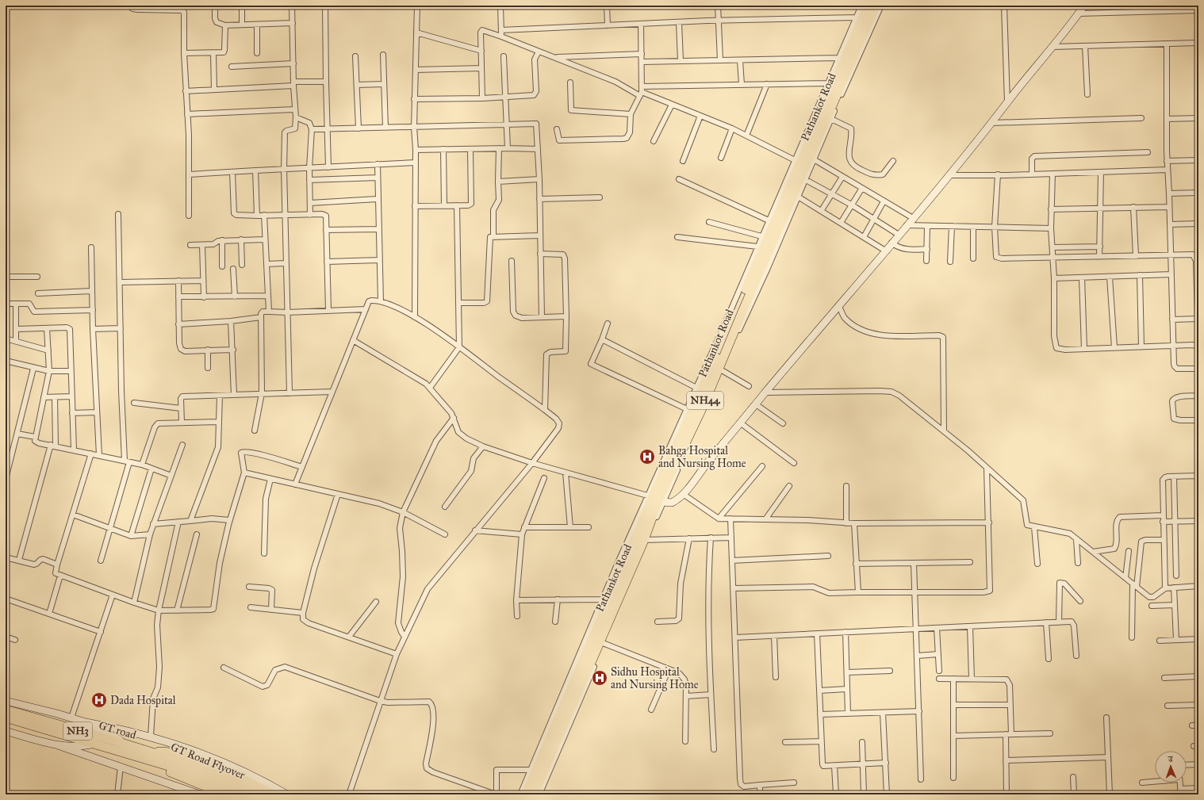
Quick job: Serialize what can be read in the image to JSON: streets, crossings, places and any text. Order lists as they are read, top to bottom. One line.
{"streets":{"highway":["Pathankot Road","NH44","GT road","NH3","GT Road Flyover"]},"crossings":[["Pathankot Road","NH44"],["GT road","GT Road Flyover"]],"places":{"hospital":["Bahga Hospital and Nursing Home","Sidhu Hospital and Nursing Home","Dada Hospital"]},"north":"top"}
